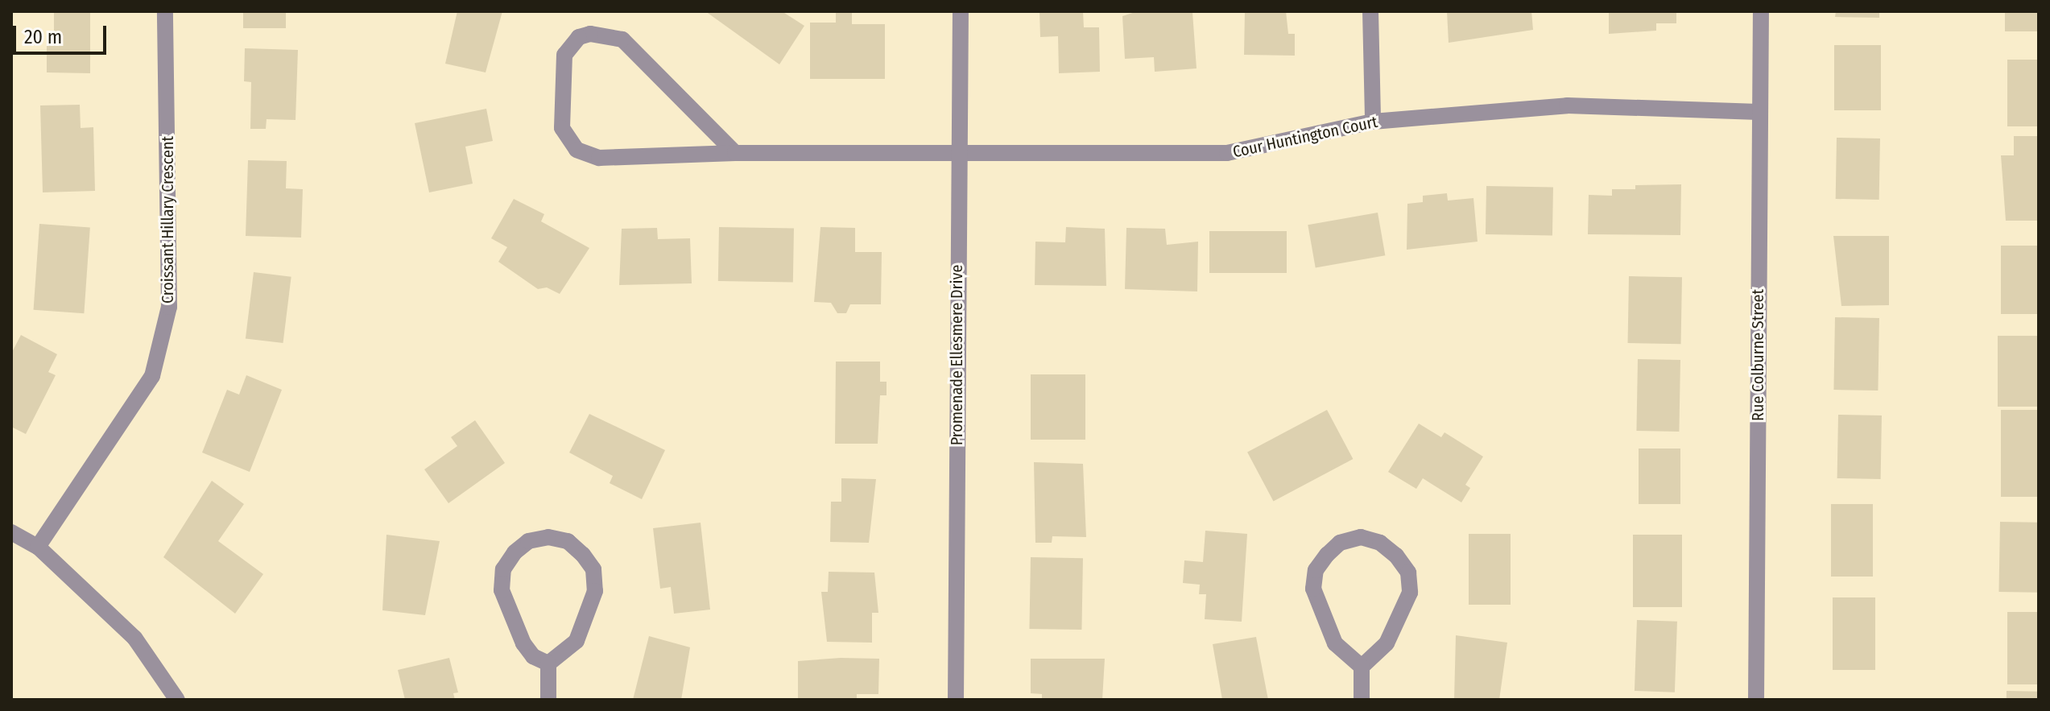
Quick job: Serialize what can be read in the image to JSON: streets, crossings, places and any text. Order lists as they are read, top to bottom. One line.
{"streets":{"street":["Cour Huntington Court","Croissant Hillary Crescent","Promenade Ellesmere Drive","Rue Colburne Street"]},"crossings":[["Cour Huntington Court","Promenade Ellesmere Drive"],["Cour Huntington Court","Rue Colburne Street"]],"scale_bar":"20 m"}
